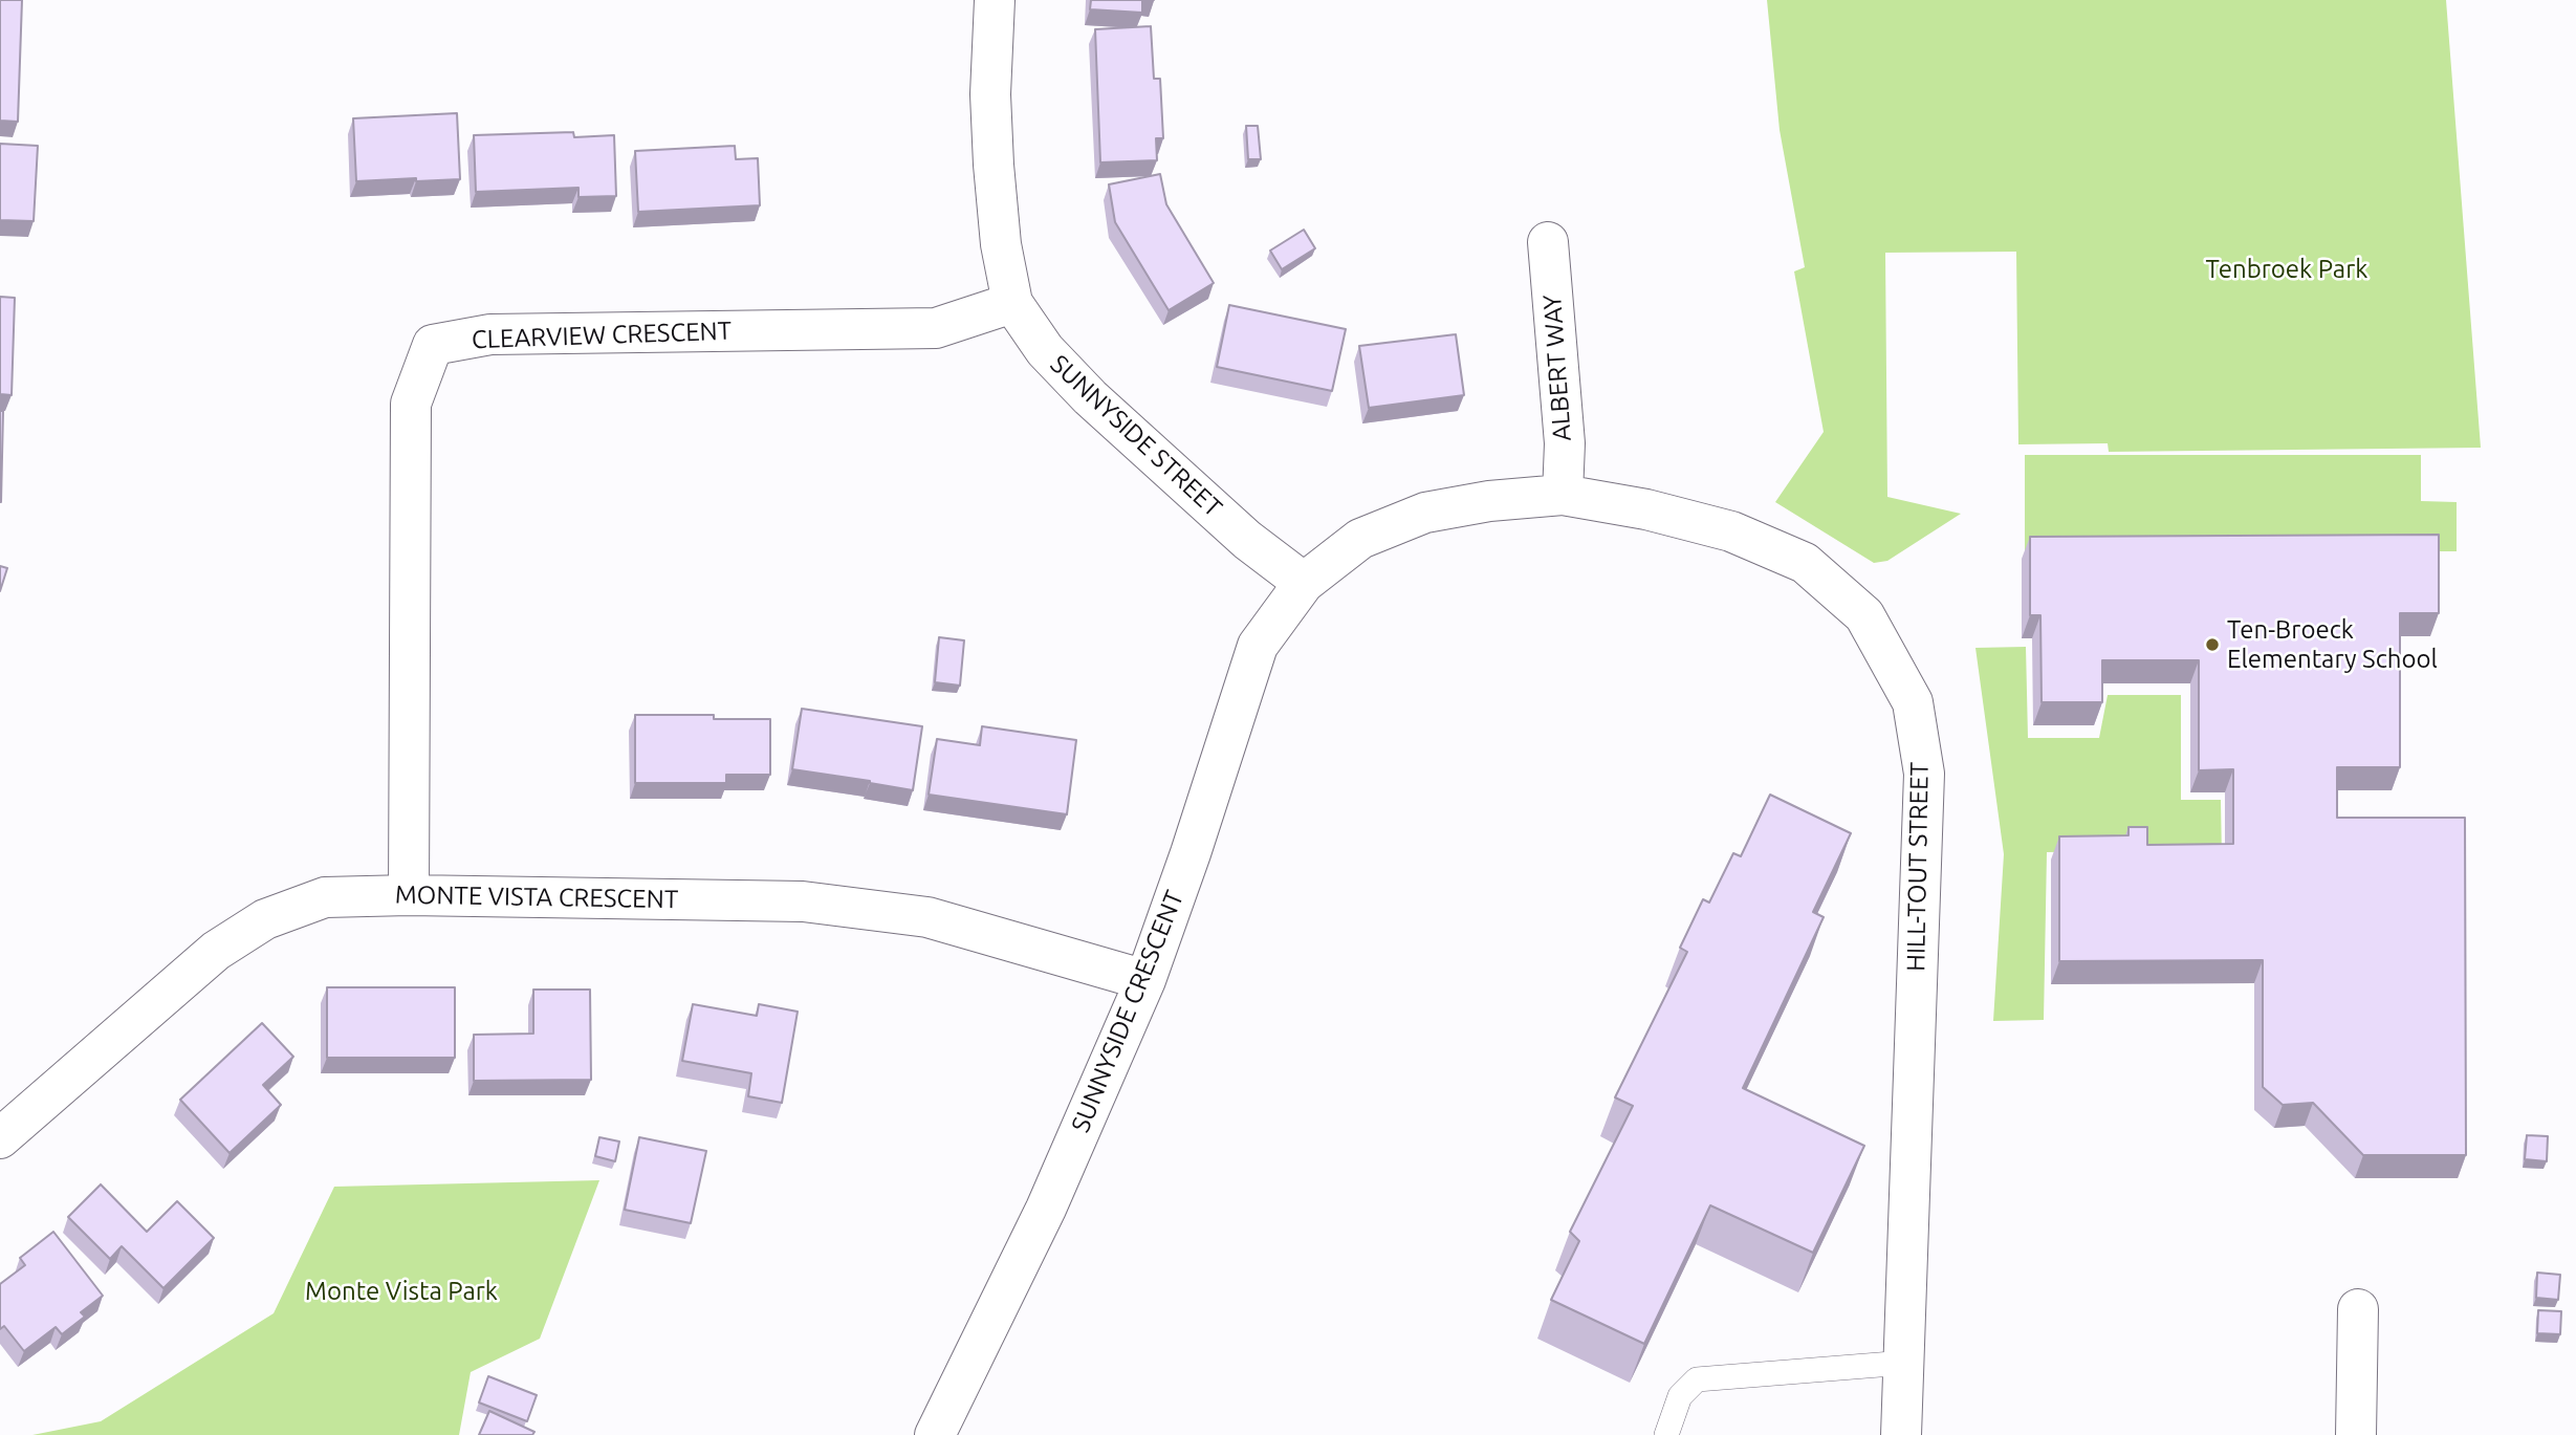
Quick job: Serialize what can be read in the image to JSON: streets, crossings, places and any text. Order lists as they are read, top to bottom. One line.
{"streets":{"street":["CLEARVIEW CRESCENT","ALBERT WAY","SUNNYSIDE STREET","HILL-TOUT STREET","MONTE VISTA CRESCENT","SUNNYSIDE CRESCENT"]},"crossings":[["CLEARVIEW CRESCENT","SUNNYSIDE STREET"],["CLEARVIEW CRESCENT","MONTE VISTA CRESCENT"],["ALBERT WAY","HILL-TOUT STREET"],["SUNNYSIDE STREET","HILL-TOUT STREET"],["SUNNYSIDE STREET","SUNNYSIDE CRESCENT"],["HILL-TOUT STREET","SUNNYSIDE CRESCENT"],["MONTE VISTA CRESCENT","SUNNYSIDE CRESCENT"]],"parks":["Tenbroek Park","Monte Vista Park"],"places":["Ten-Broeck Elementary School"]}
